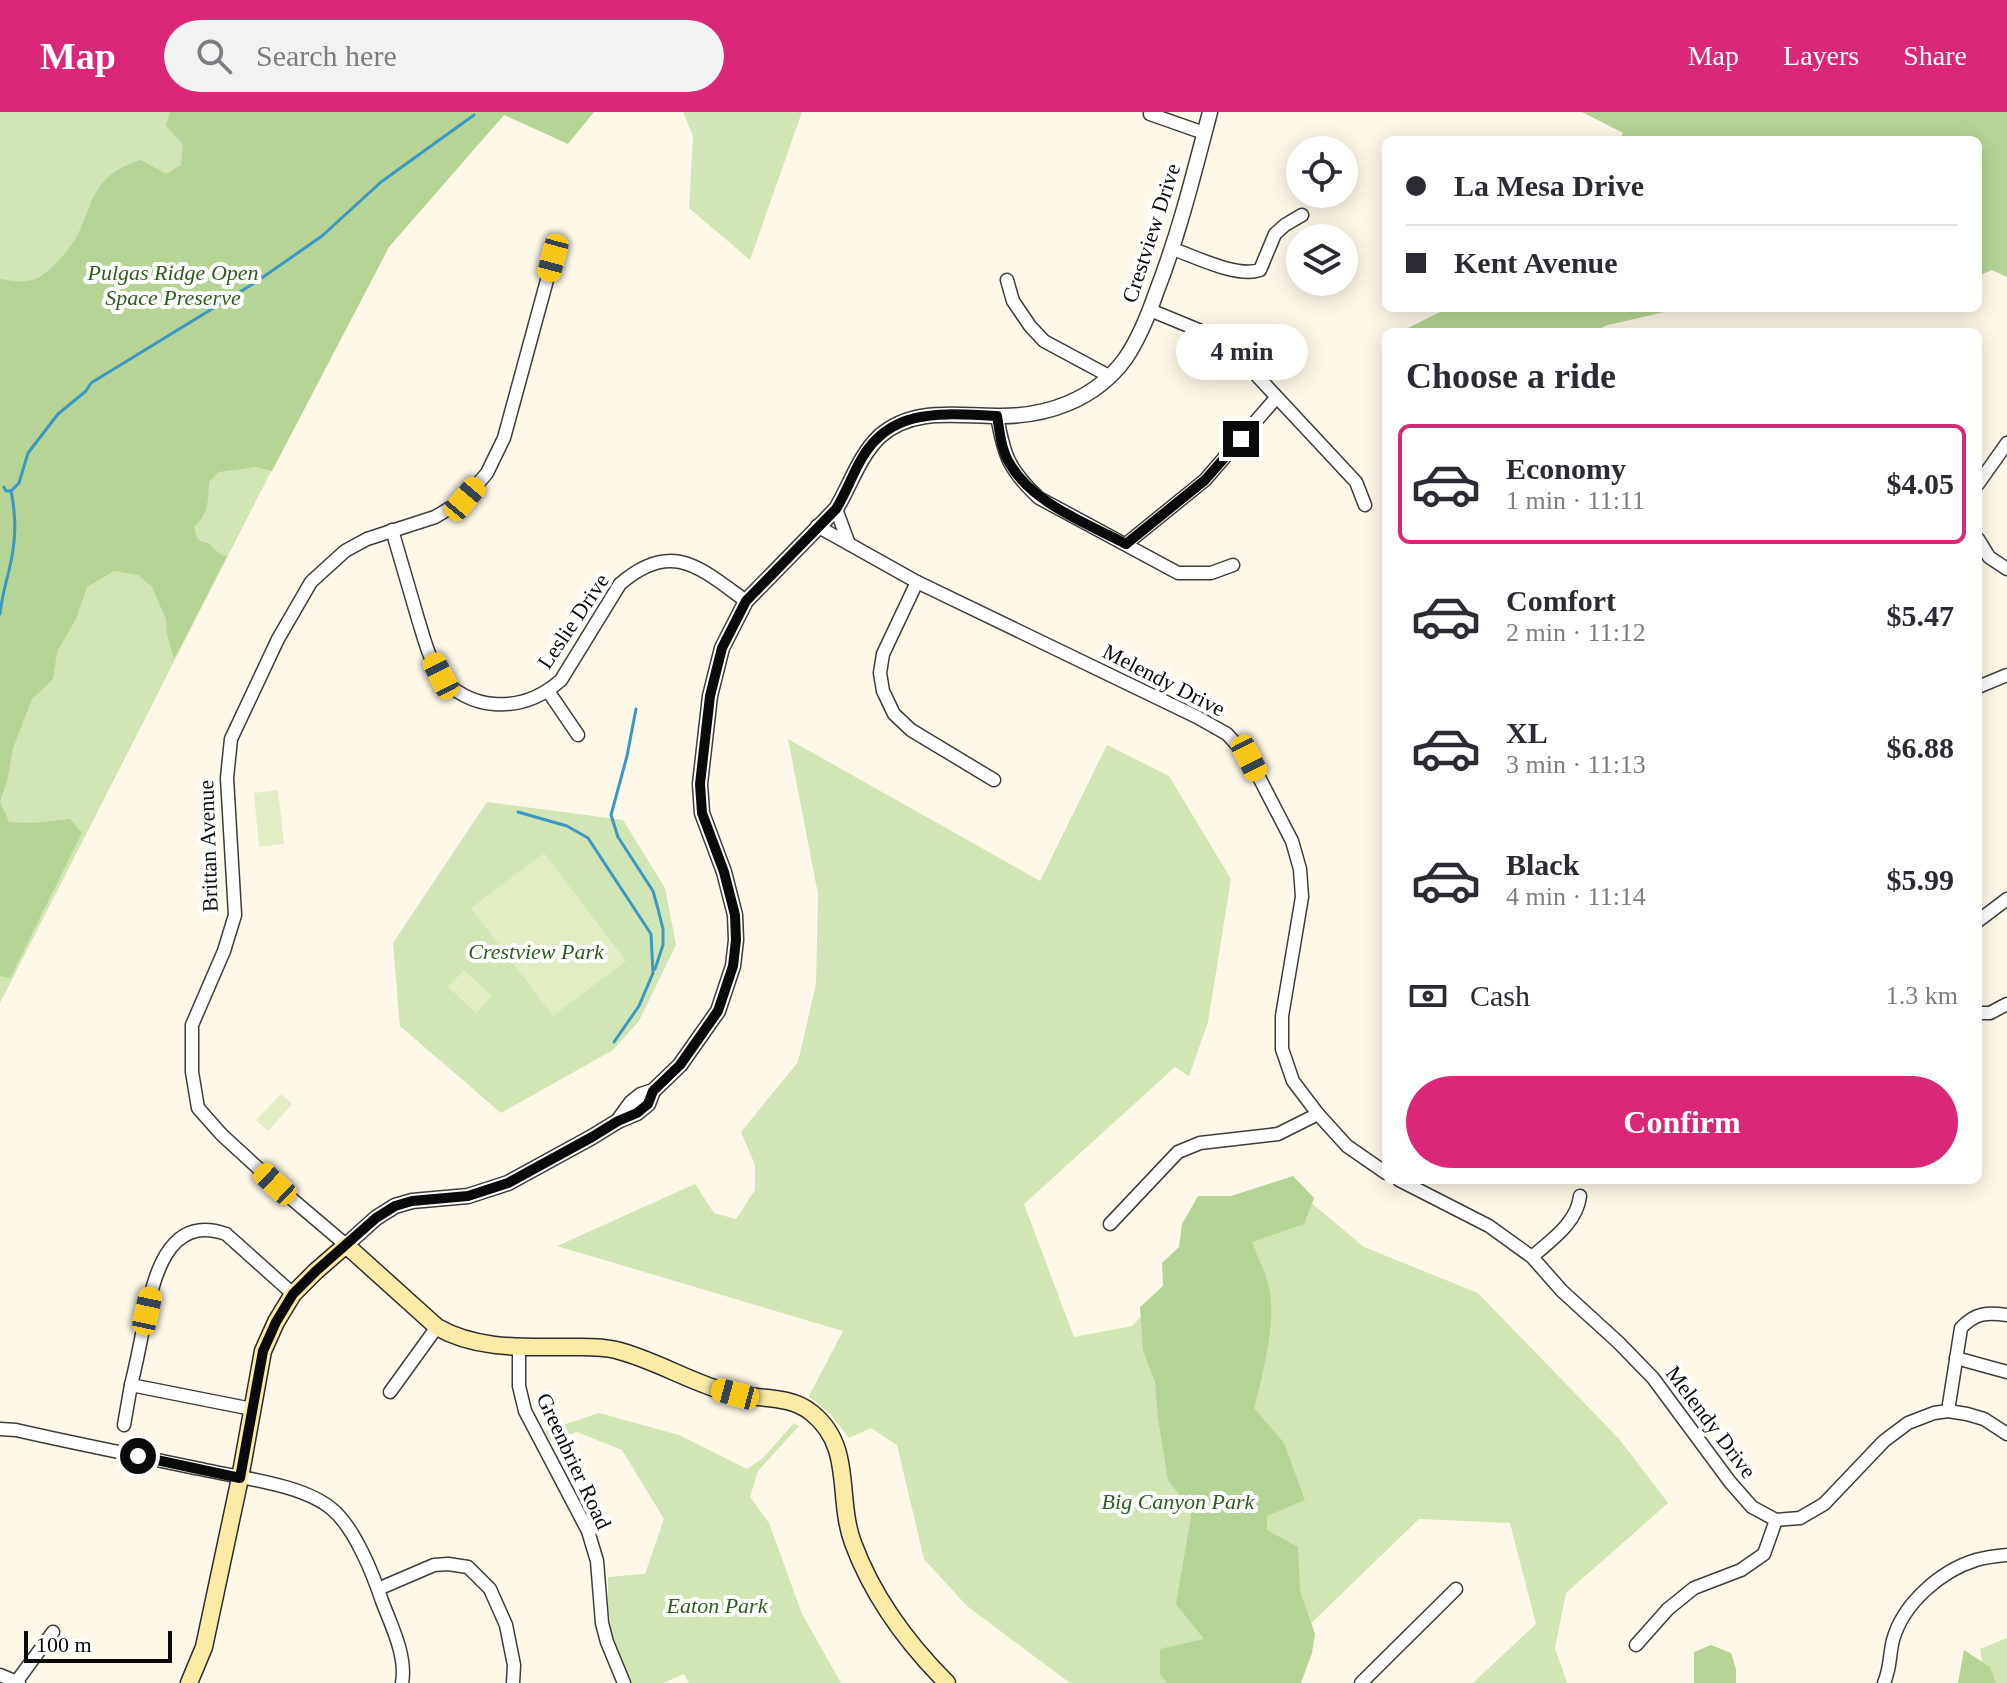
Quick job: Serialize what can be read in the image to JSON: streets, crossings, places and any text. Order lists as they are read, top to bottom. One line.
{"streets":{"main road":["Crestview Drive","Brittan Avenue"],"street":["Leslie Drive","Melendy Drive","Greenbrier Road"]},"crossings":[["Crestview Drive","Leslie Drive"],["Crestview Drive","Melendy Drive"],["Crestview Drive","Brittan Avenue"],["Leslie Drive","Brittan Avenue"],["Brittan Avenue","Greenbrier Road"]],"parks":["Pulgas Ridge Open Space Preserve","Crestview Park","Big Canyon Park","Eaton Park"],"scale_bar":"100 m","page":{"header":"Map","search":"Search here","nav":["Map","Layers","Share"],"banner":["La Mesa Drive","Kent Avenue"],"bubble":"4 min","heading":"Choose a ride","list":[{"name":"Economy","note":"1 min · 11:11","value":"$4.05"},{"name":"Comfort","note":"2 min · 11:12","value":"$5.47"},{"name":"XL","note":"3 min · 11:13","value":"$6.88"},{"name":"Black","note":"4 min · 11:14","value":"$5.99"}],"pay":["Cash","1.3 km"],"buttons":"Confirm","scale":"100 m"}}
